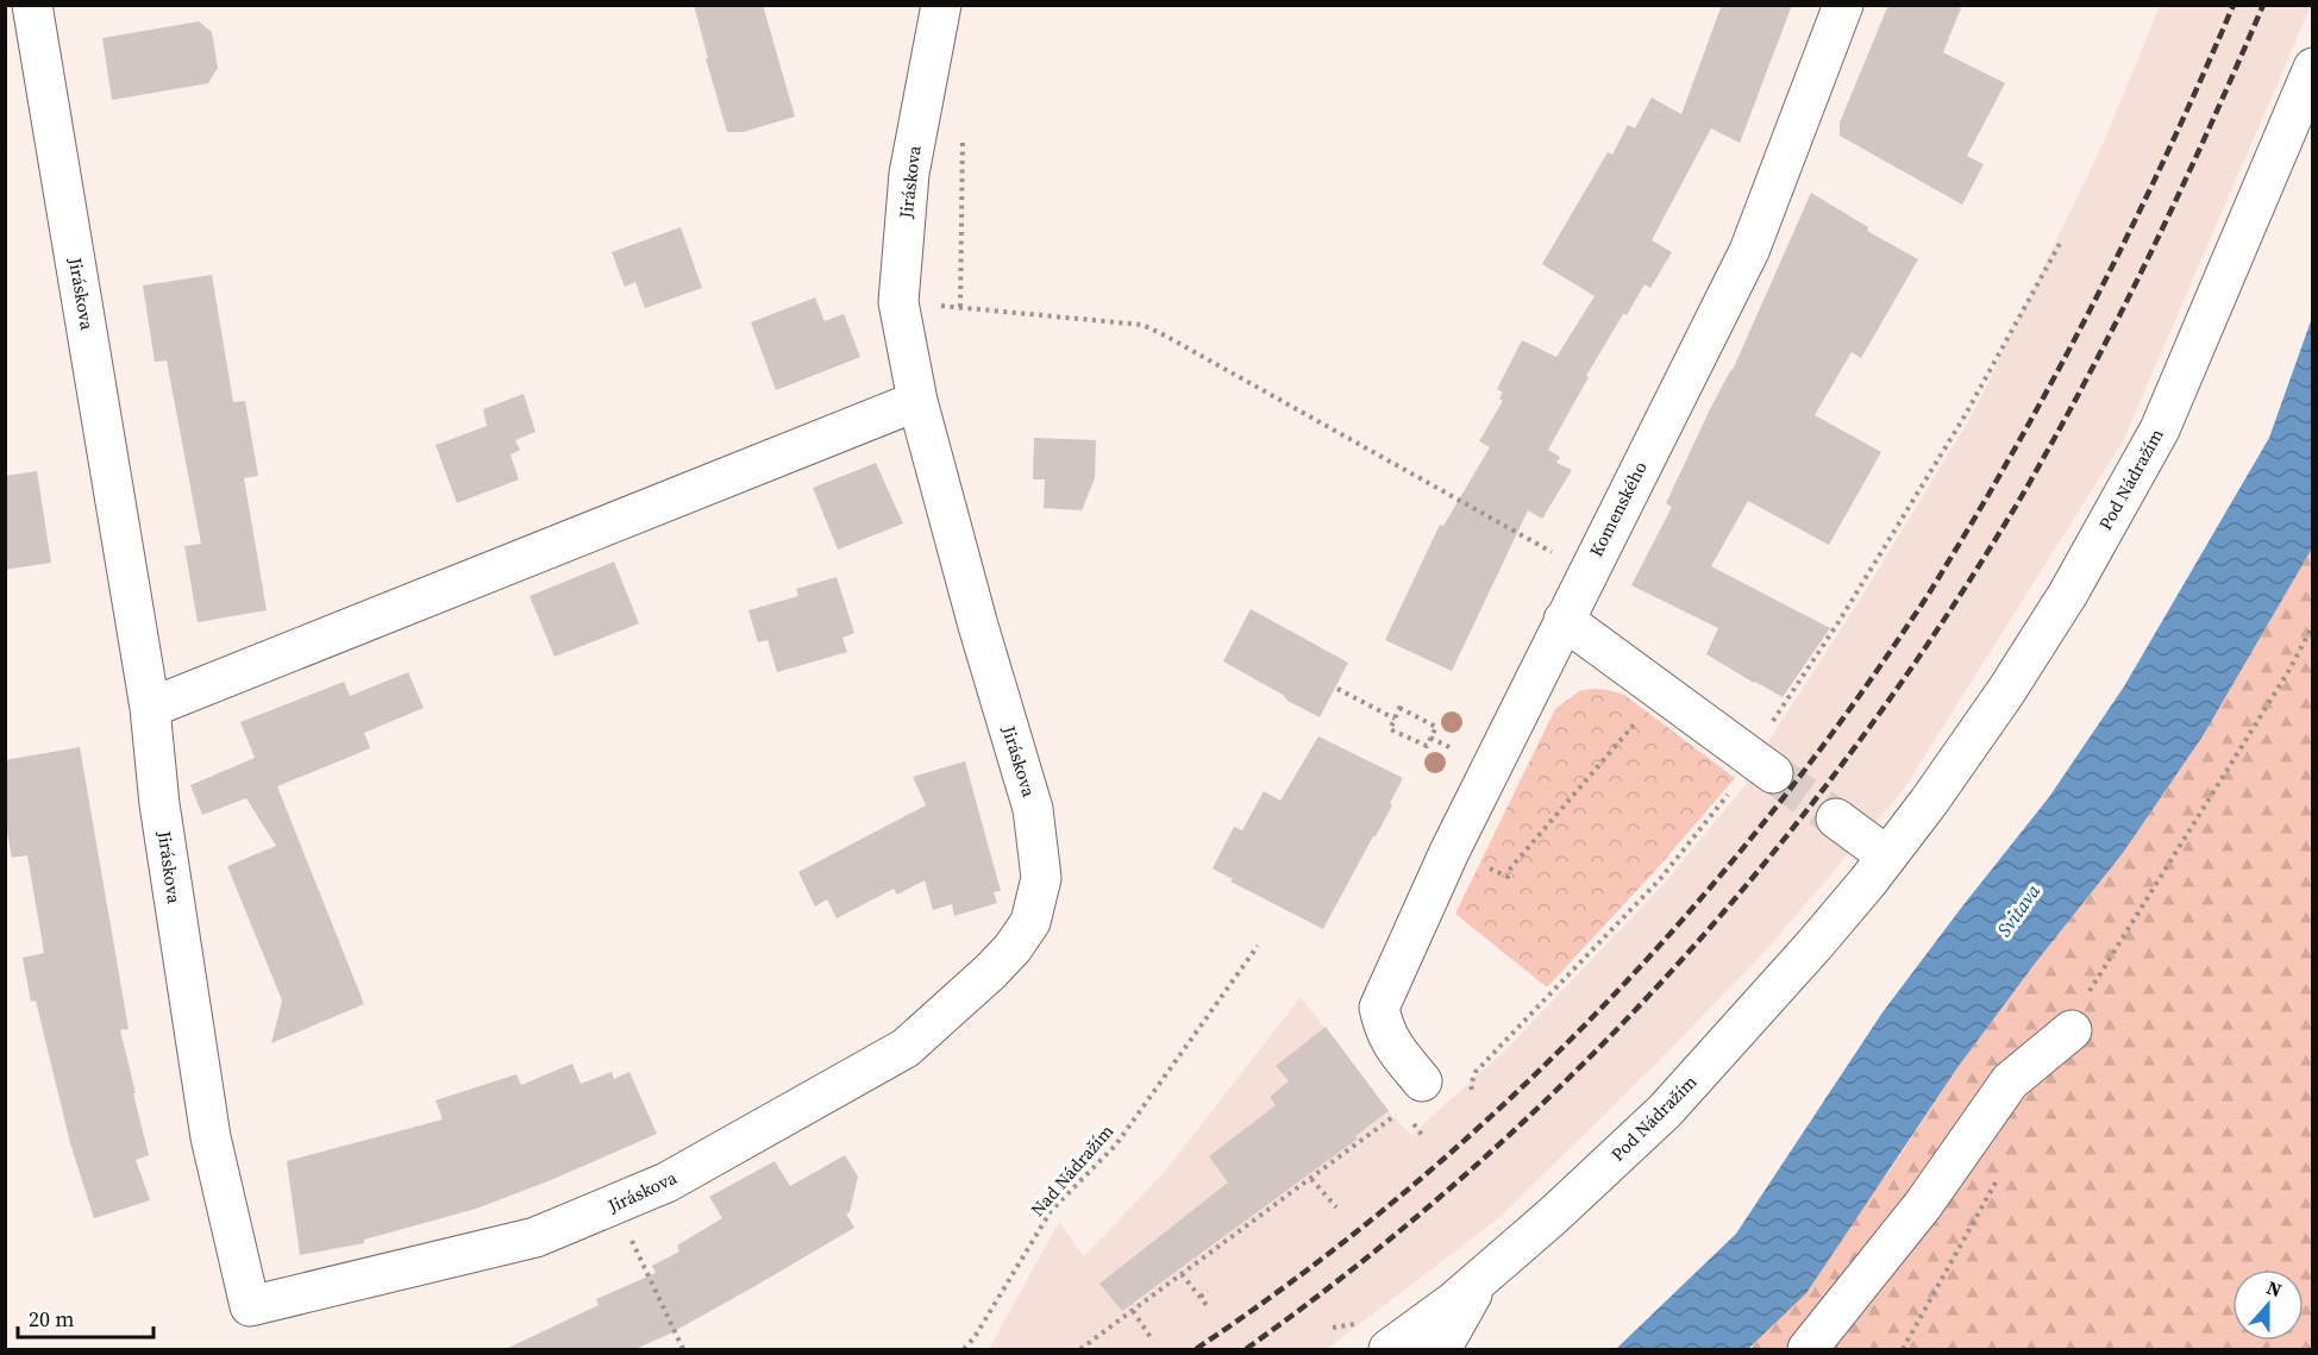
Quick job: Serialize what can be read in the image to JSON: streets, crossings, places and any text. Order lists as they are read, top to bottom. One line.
{"streets":{"street":["Jiráskova","Pod Nádražím","Komenského"],"path":["Nad Nádražím"]},"water":["Svitava"],"scale_bar":"20 m","north":"top"}
